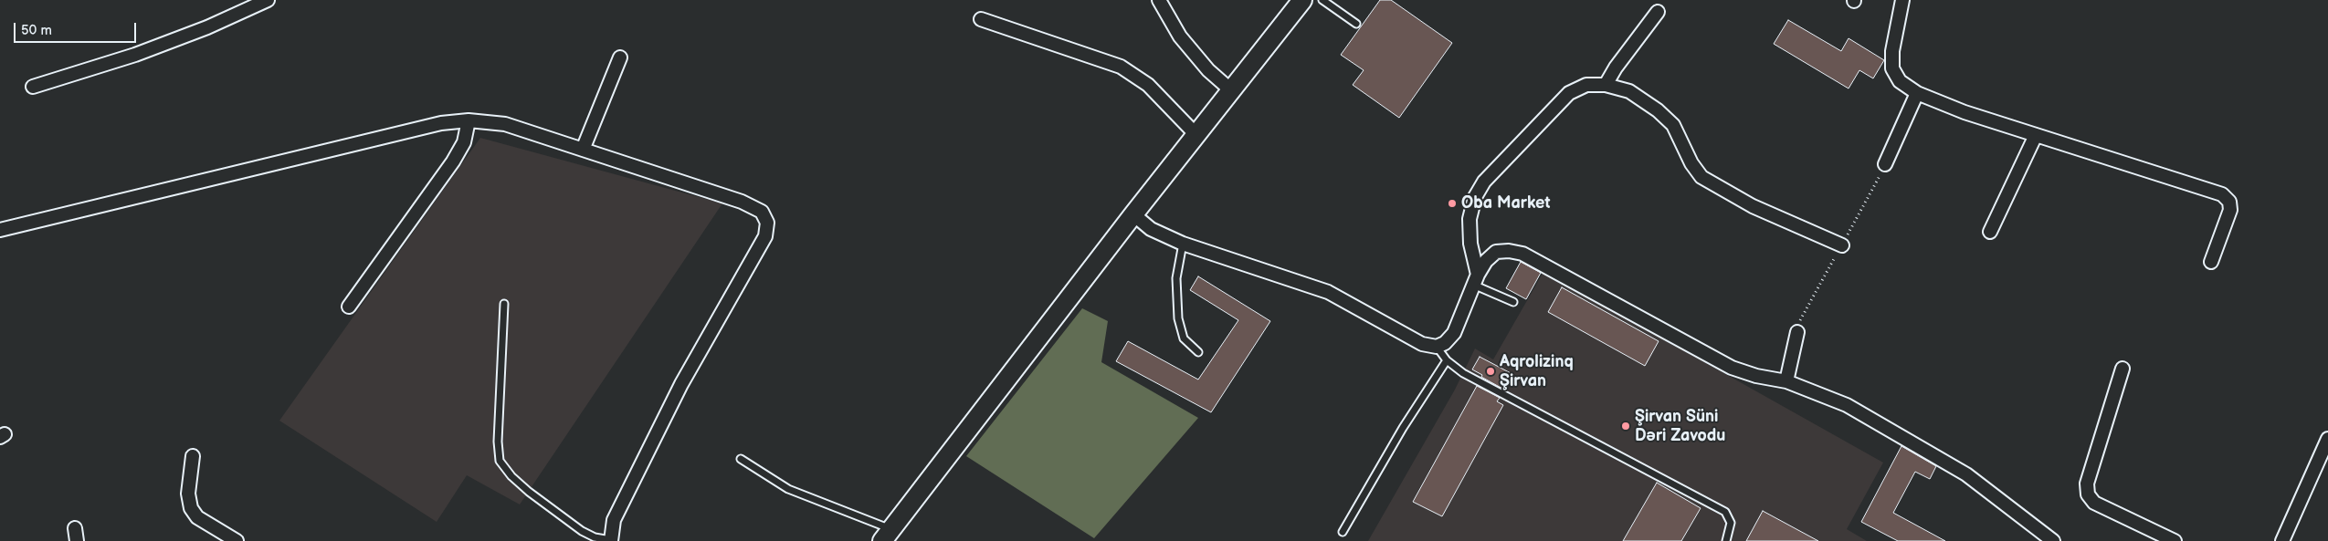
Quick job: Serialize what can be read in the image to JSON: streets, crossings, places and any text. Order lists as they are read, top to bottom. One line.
{"places":["Oba Market","Aqrolizinq Şirvan","Şirvan Süni Dəri Zavodu"],"scale_bar":"50 m"}
